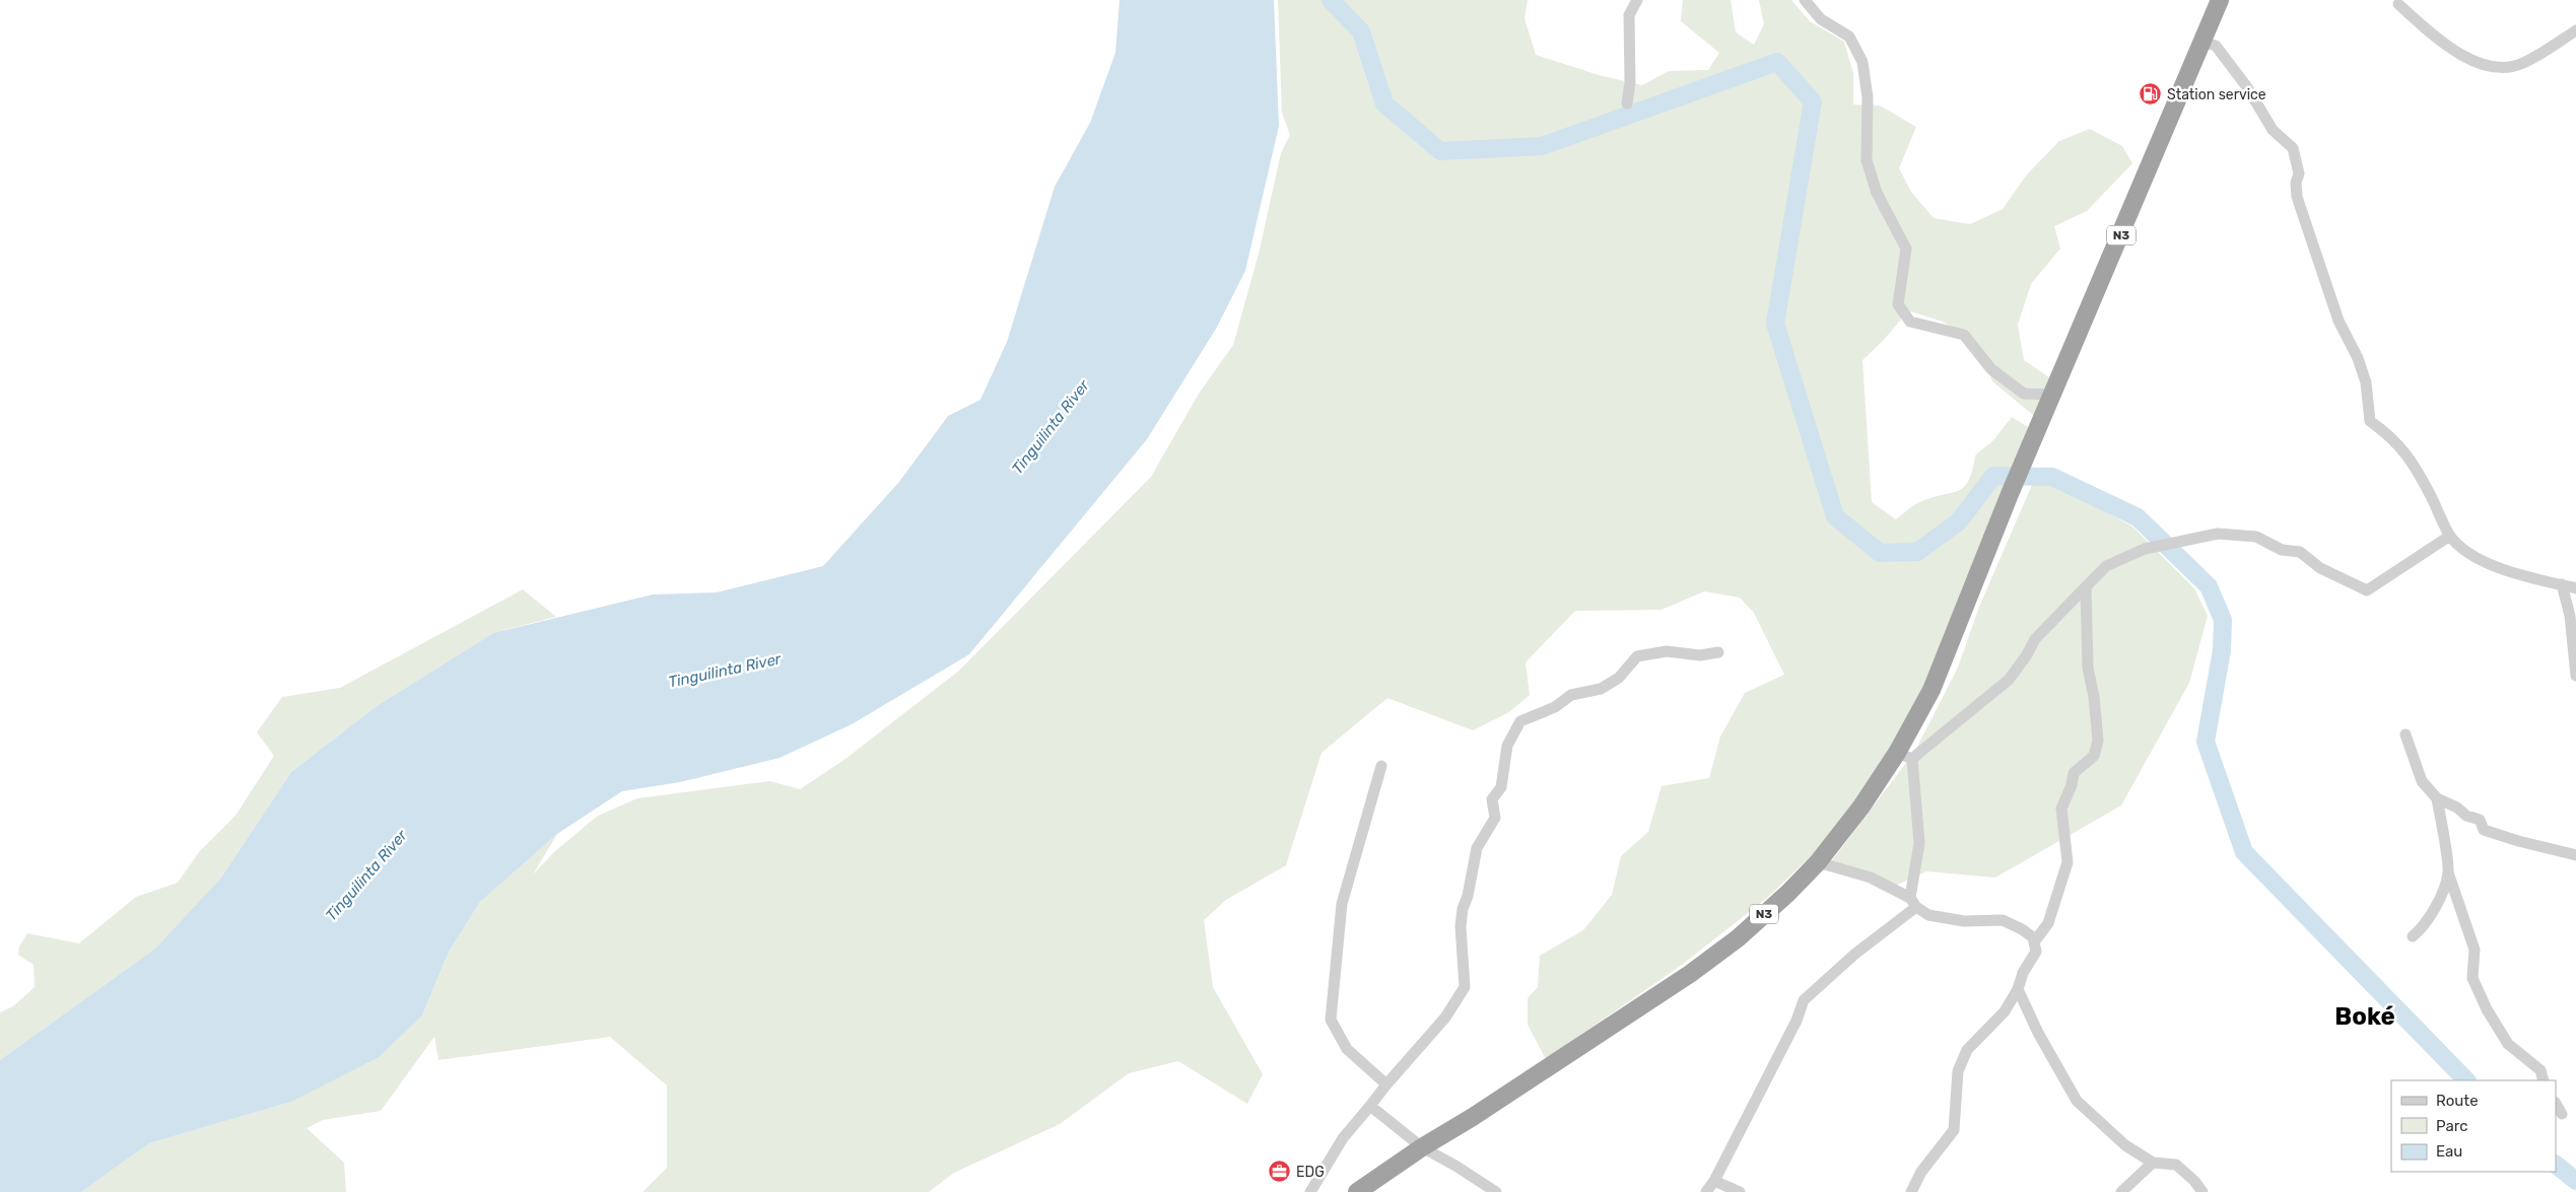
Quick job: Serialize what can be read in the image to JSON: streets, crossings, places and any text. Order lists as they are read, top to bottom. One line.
{"streets":{"highway":["N3"]},"districts":["Boké"],"water":["Tinguilinta River"],"places":{"fuel station":["Station service"],"office":["EDG"]},"legend":["Route","Parc","Eau"]}
